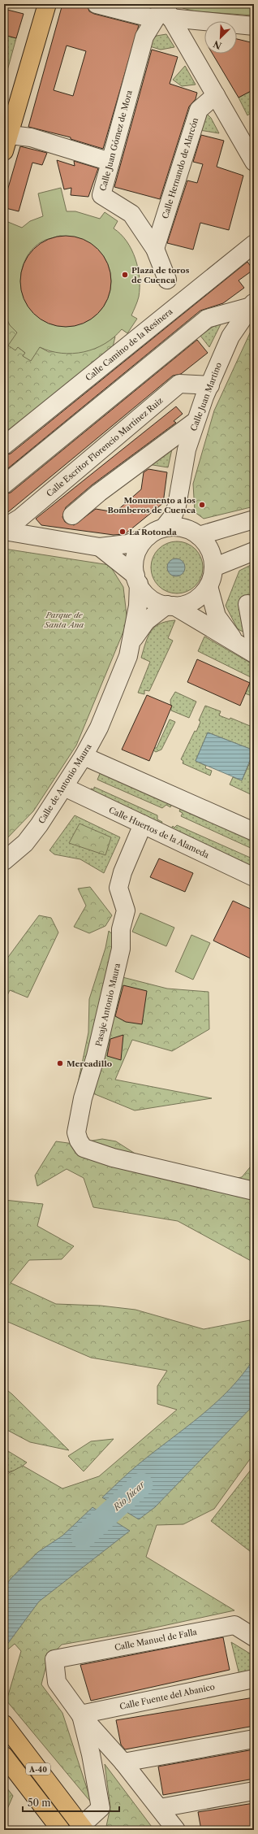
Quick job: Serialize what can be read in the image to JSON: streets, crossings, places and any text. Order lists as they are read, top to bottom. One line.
{"streets":{"main road":["A-40"],"street":["Calle Juan Gómez de Mora","Calle Hernando de Alarcón","Calle Camino de la Resinera","Calle Juan Martino","Calle Escritor Florencio Martínez Ruiz","Calle de Antonio Maura","Calle Huertos de la Alameda","Pasaje Antonio Maura","Calle Manuel de Falla","Calle Fuente del Abanico"]},"crossings":[["Calle Juan Gómez de Mora","Calle Hernando de Alarcón"],["Calle Juan Martino","Calle Escritor Florencio Martínez Ruiz"],["Calle Juan Martino","Calle de Antonio Maura"],["Calle de Antonio Maura","Calle Huertos de la Alameda"],["Calle Huertos de la Alameda","Pasaje Antonio Maura"],["Calle Manuel de Falla","Calle Fuente del Abanico"]],"water":["Río Júcar"],"parks":["Parque de Santa Ana"],"places":["Plaza de toros de Cuenca","Monumento a los Bomberos de Cuenca","La Rotonda","Mercadillo"],"scale_bar":"50 m","north":"bottom left"}
